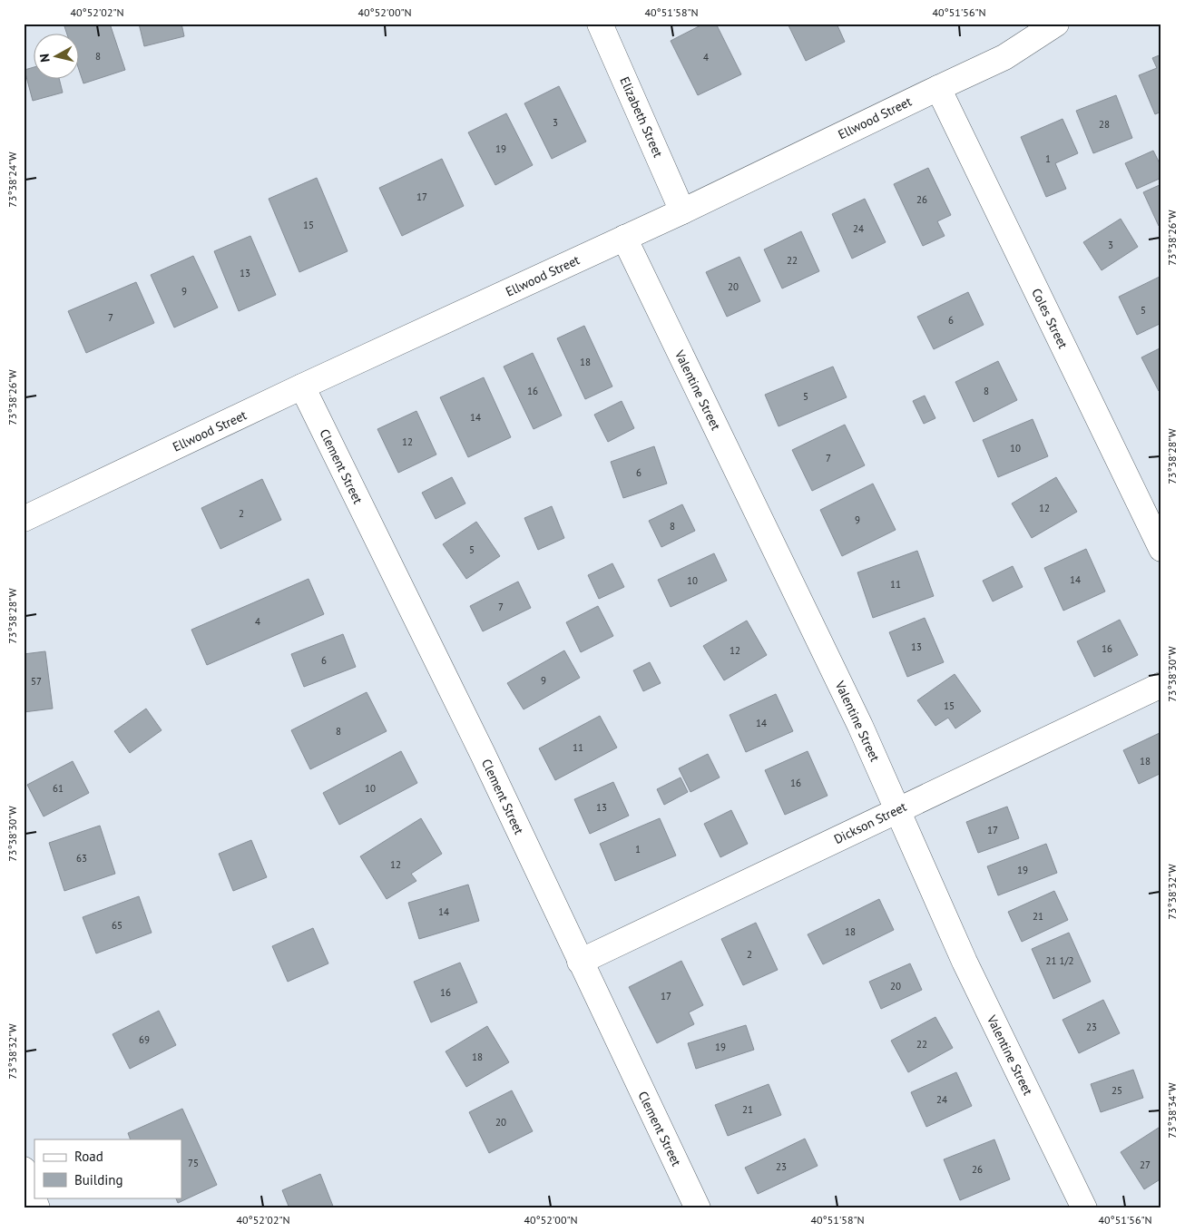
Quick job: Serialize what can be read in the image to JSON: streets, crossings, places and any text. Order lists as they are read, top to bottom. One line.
{"streets":{"street":["Elizabeth Street","Ellwood Street","Coles Street","Valentine Street","Clement Street","Dickson Street"]},"crossings":[["Elizabeth Street","Ellwood Street"],["Ellwood Street","Coles Street"],["Ellwood Street","Valentine Street"],["Ellwood Street","Clement Street"],["Valentine Street","Dickson Street"],["Clement Street","Dickson Street"]],"house_numbers":["8","4","3","28","19","1","17","26","15","24","3","22","13","20","9","5","7","6","18","16","8","5","14","12","10","7","6","12","2","9","8","5","14","10","11","7","4","13","16","12","6","9","57","15","14","8","11","18","16","61","10","13","17","1","63","12","19","14","21","65","18","2","21 1/2","20","16","17","23","69","22","19","18","25","24","21","20","75","27","23","26"],"legend":["Road","Building"],"north":"left","coordinates":["40°52'02\"N","40°52'00\"N","40°51'58\"N","40°51'56\"N","73°38'24\"W","73°38'26\"W","73°38'28\"W","73°38'30\"W","73°38'32\"W","73°38'34\"W"]}
